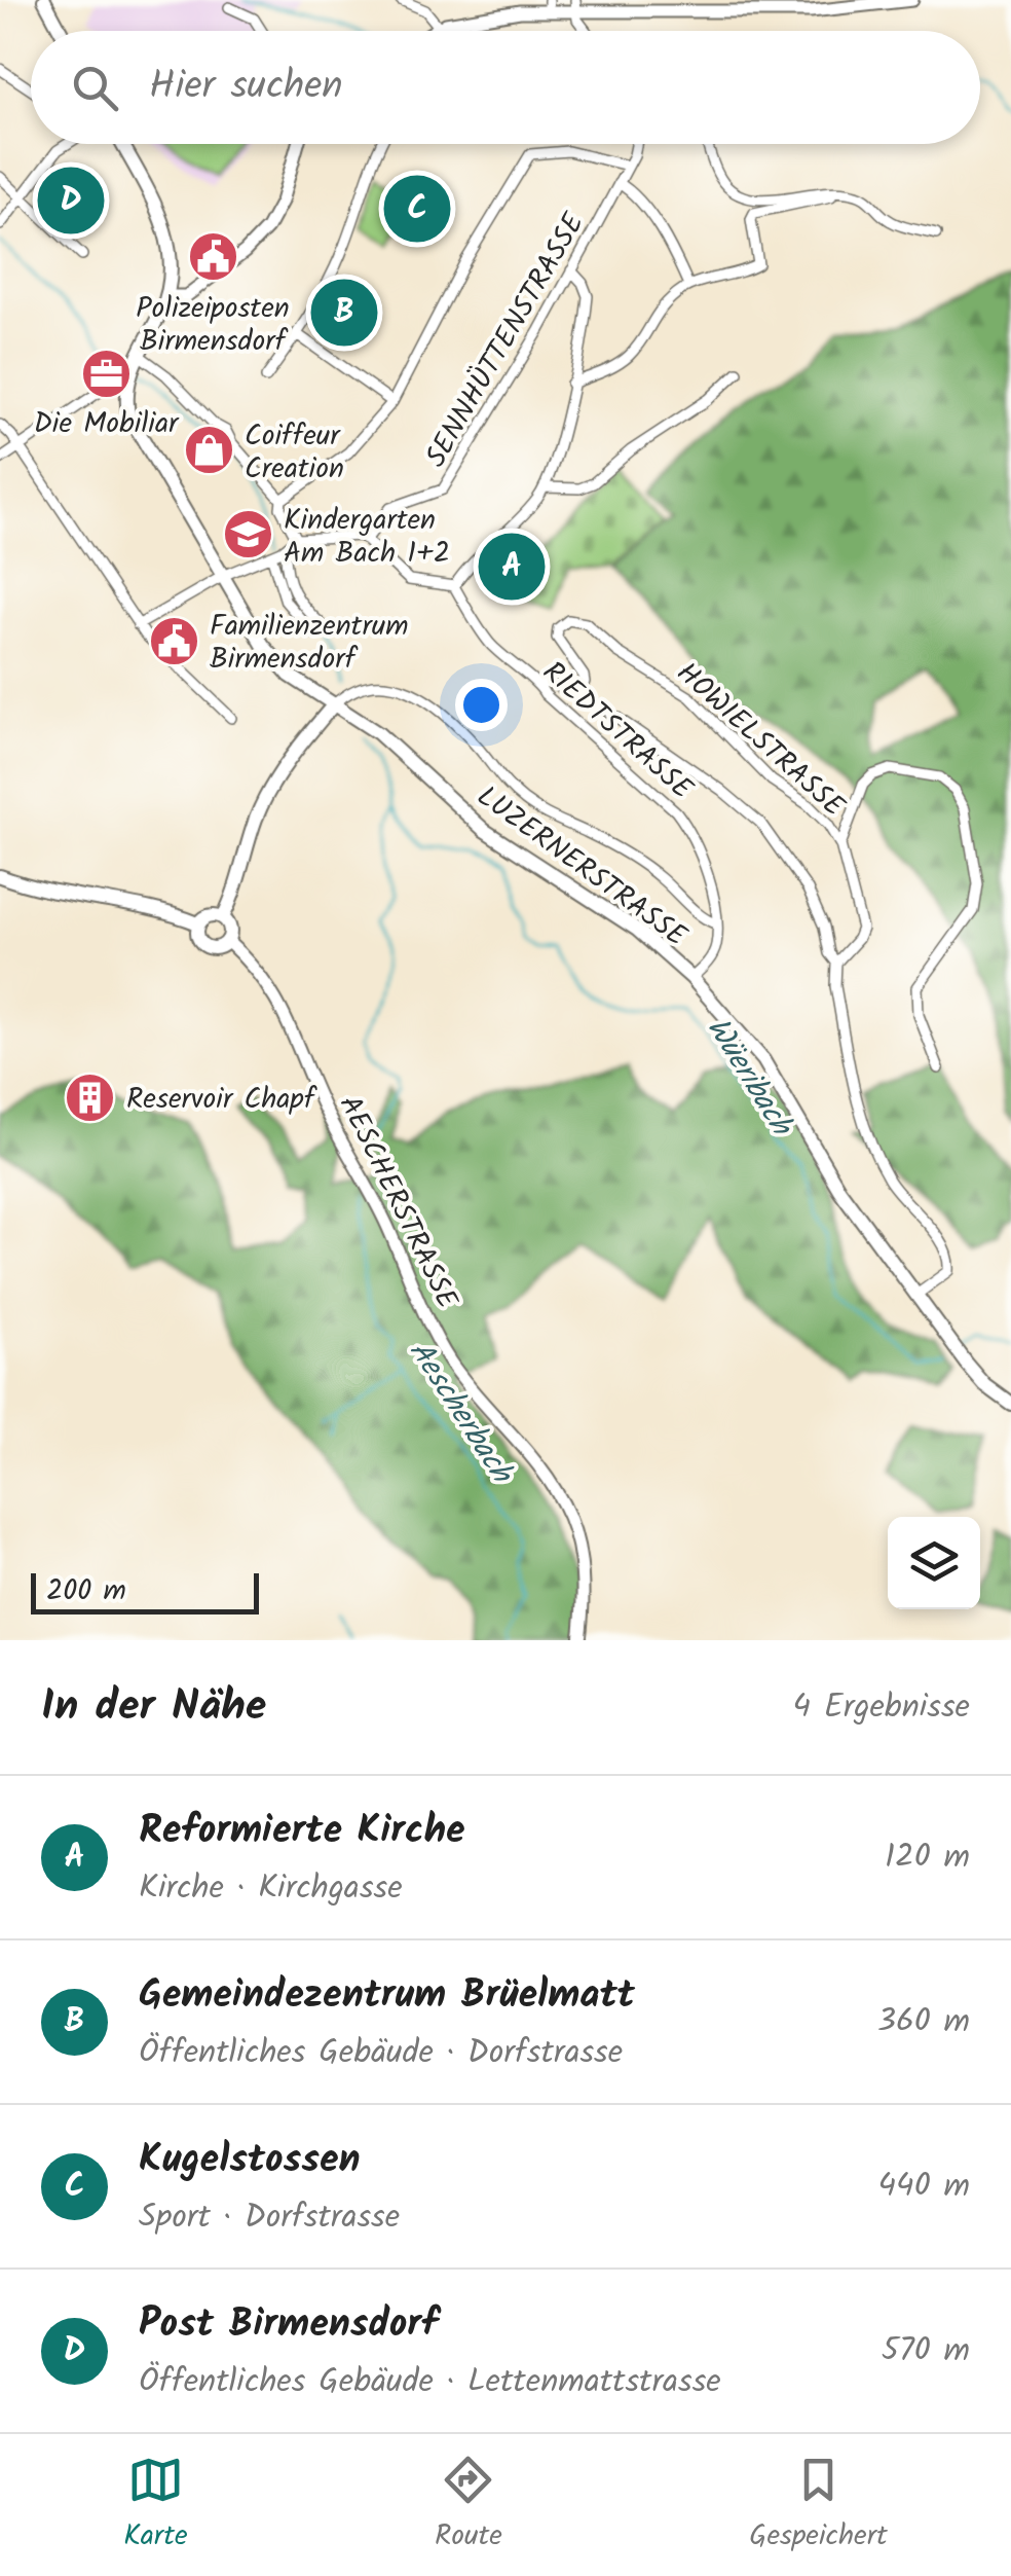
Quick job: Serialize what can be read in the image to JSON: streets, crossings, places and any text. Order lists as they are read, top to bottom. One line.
{"streets":{"main road":["LUZERNERSTRASSE"],"street":["SENNHÜTTENSTRASSE","RIEDTSTRASSE","HOWIELSTRASSE","AESCHERSTRASSE"]},"crossings":[["RIEDTSTRASSE","LUZERNERSTRASSE"]],"water":["Wüeribach","Aescherbach"],"places":{"public building":["Polizeiposten Birmensdorf","Familienzentrum Birmensdorf"],"office":["Die Mobiliar"],"shop":["Coiffeur Creation"],"school or university":["Kindergarten Am Bach 1+2"],"building":["Reservoir Chapf"]},"scale_bar":"200 m","page":{"search":"Hier suchen","pins":["D","C","B","A"],"scale":"200 m","heading":["In der Nähe","4 Ergebnisse"],"list":[{"mark":"A","name":"Reformierte Kirche","note":"Kirche · Kirchgasse","value":"120 m"},{"mark":"B","name":"Gemeindezentrum Brüelmatt","note":"Öffentliches Gebäude · Dorfstrasse","value":"360 m"},{"mark":"C","name":"Kugelstossen","note":"Sport · Dorfstrasse","value":"440 m"},{"mark":"D","name":"Post Birmensdorf","note":"Öffentliches Gebäude · Lettenmattstrasse","value":"570 m"}],"nav":["Karte","Route","Gespeichert"]}}
